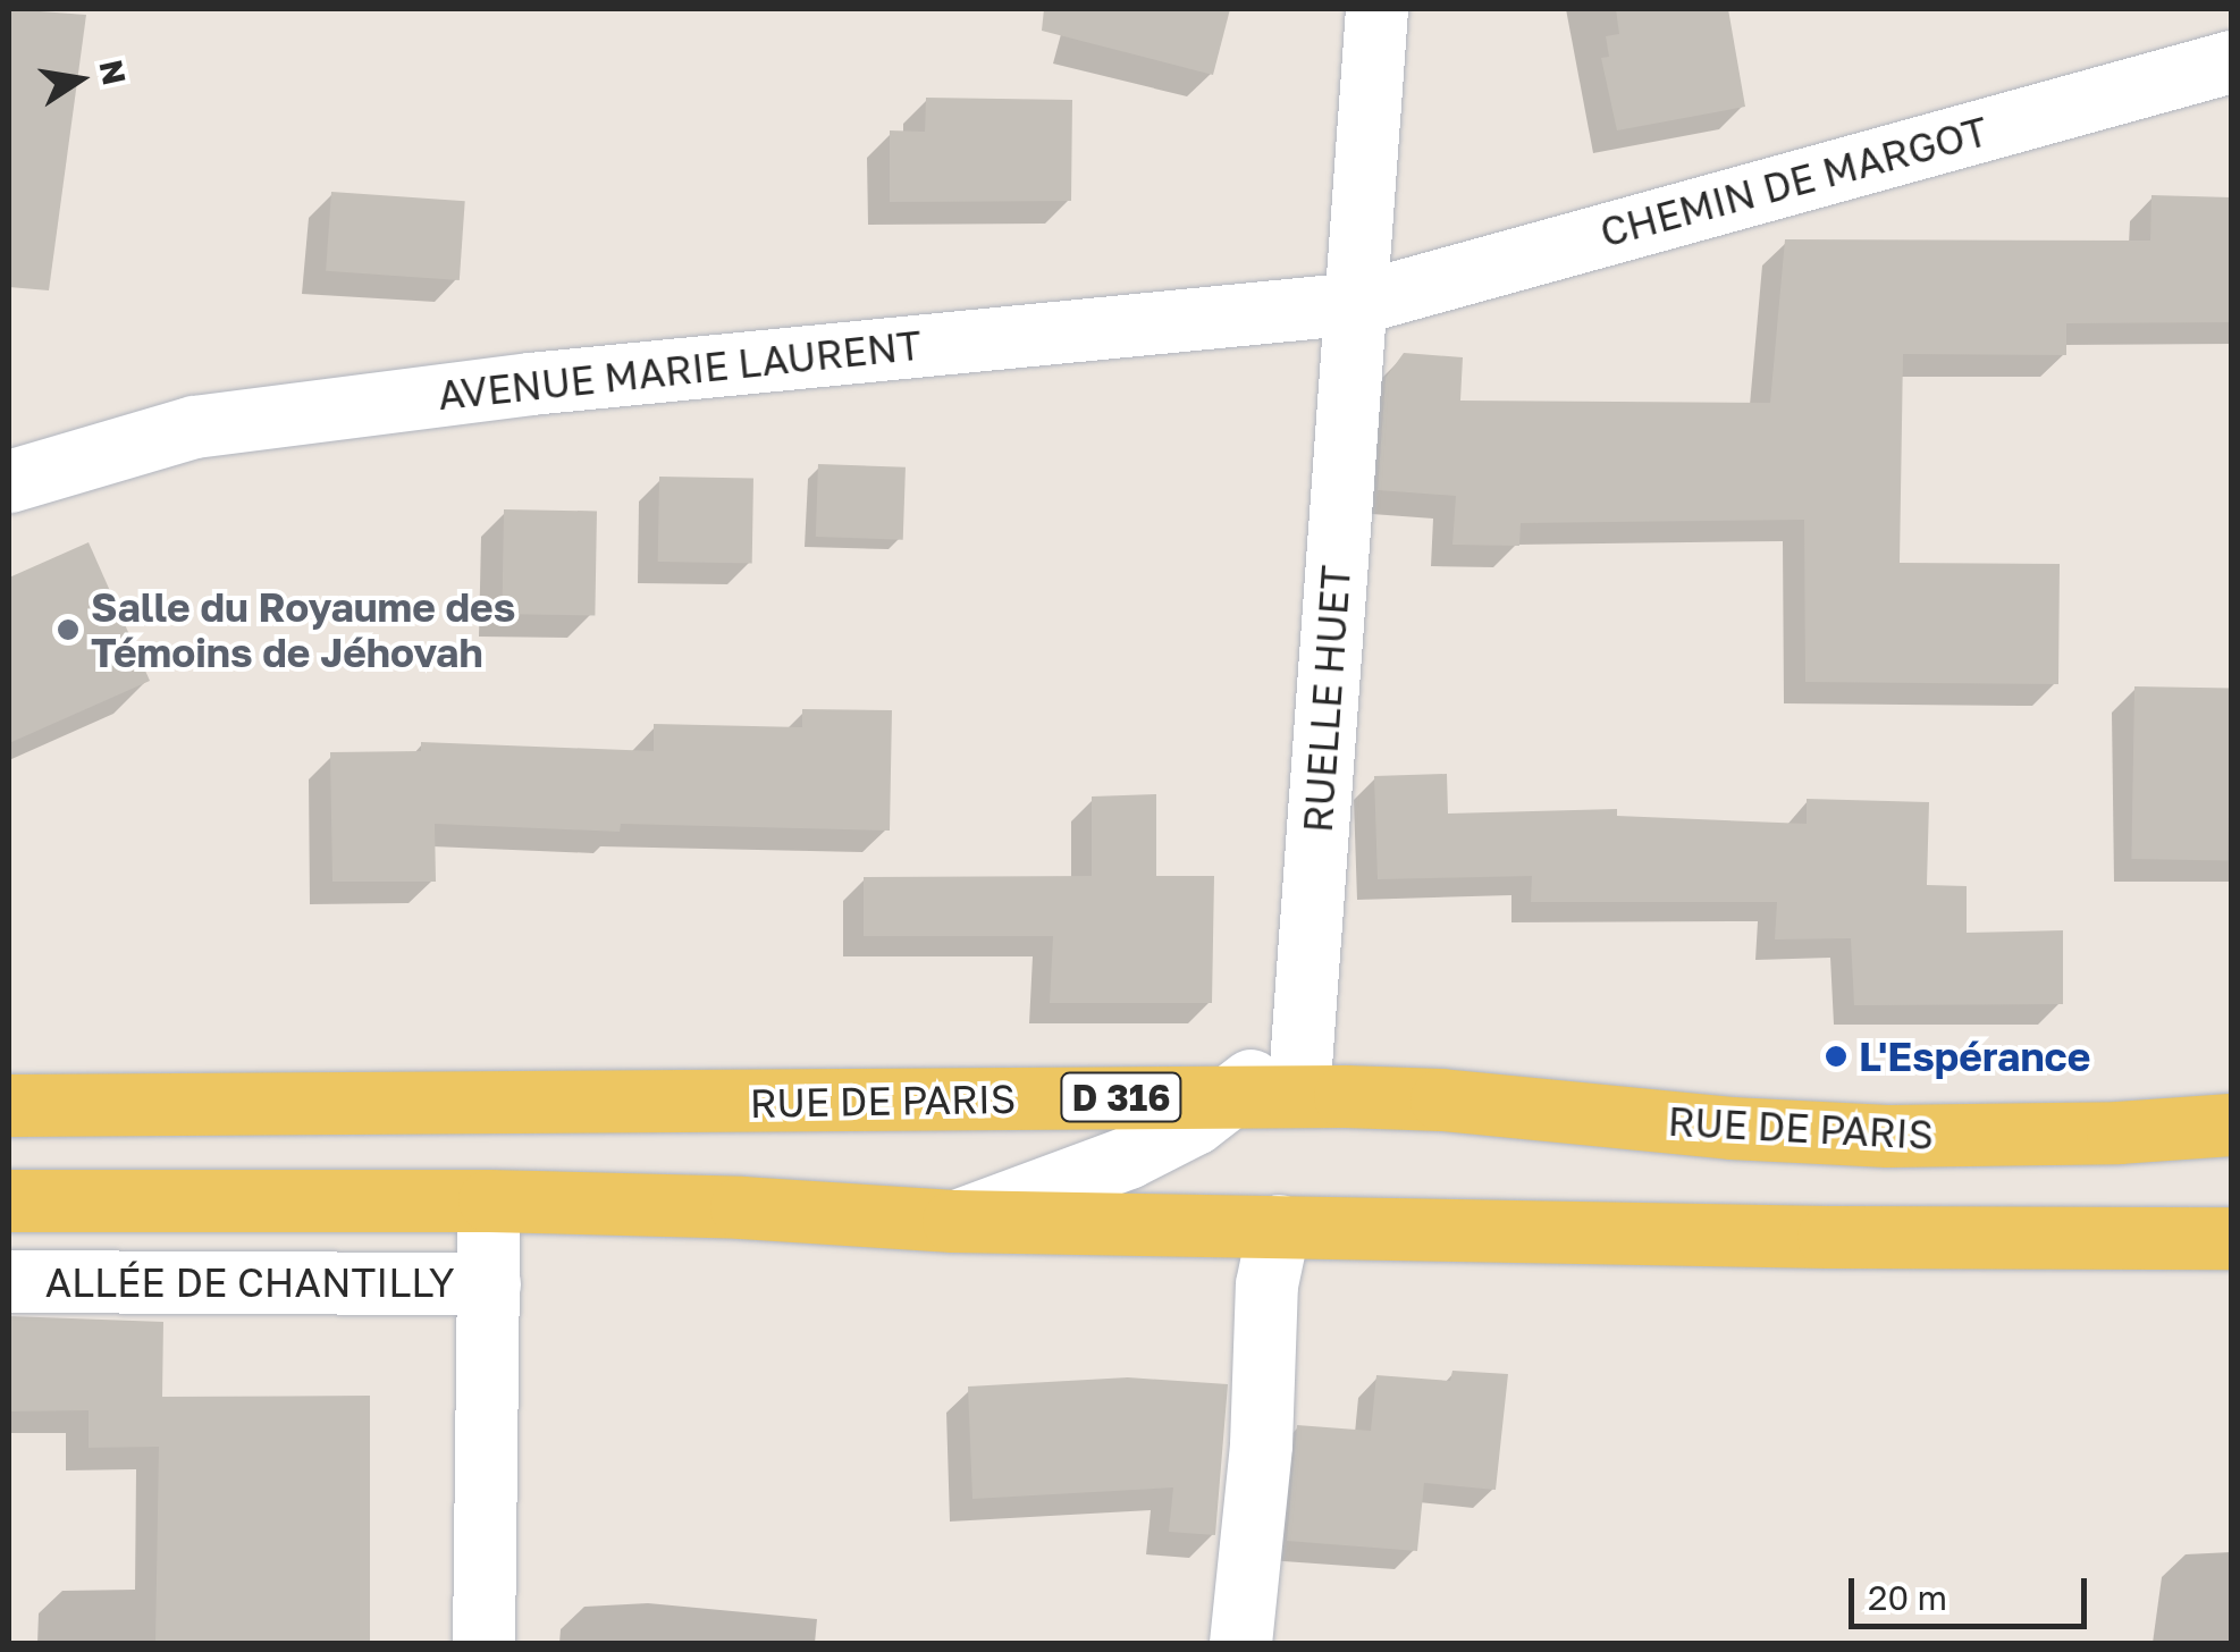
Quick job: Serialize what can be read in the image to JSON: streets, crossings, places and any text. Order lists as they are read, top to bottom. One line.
{"streets":{"main road":["D 316","RUE DE PARIS"],"street":["CHEMIN DE MARGOT","AVENUE MARIE LAURENT","RUELLE HUET","ALLÉE DE CHANTILLY"]},"crossings":[["CHEMIN DE MARGOT","AVENUE MARIE LAURENT"],["CHEMIN DE MARGOT","RUELLE HUET"],["AVENUE MARIE LAURENT","RUELLE HUET"],["RUELLE HUET","RUE DE PARIS"]],"places":["Salle du Royaume des Témoins de Jéhovah","L'Espérance"],"scale_bar":"20 m","north":"right"}
